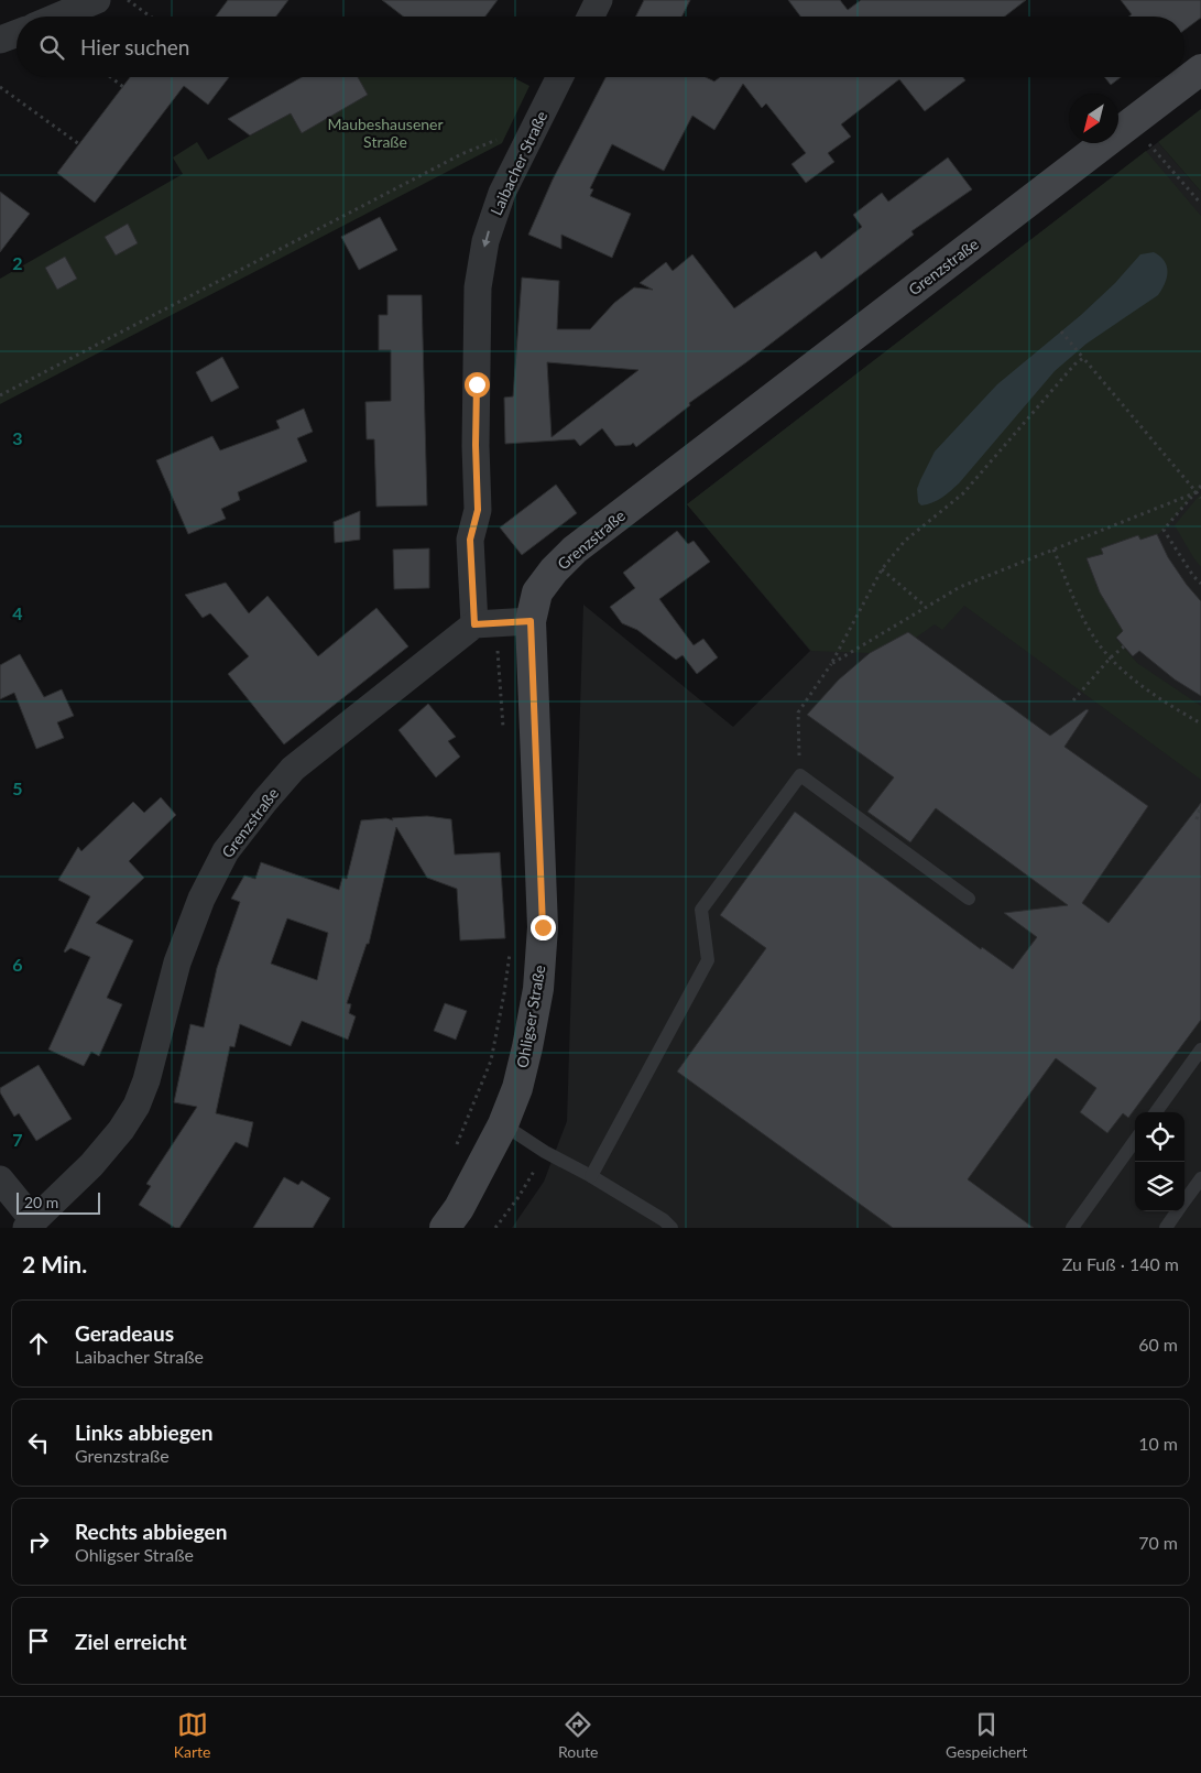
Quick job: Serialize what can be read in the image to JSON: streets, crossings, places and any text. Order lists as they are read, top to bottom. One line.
{"streets":{"main road":["Grenzstraße","Ohligser Straße"],"street":["Laibacher Straße"]},"crossings":[["Laibacher Straße","Grenzstraße"],["Grenzstraße","Ohligser Straße"]],"one_way":["Laibacher Straße"],"parks":["Maubeshausener Straße"],"scale_bar":"20 m","north":"bottom left","page":{"search":"Hier suchen","scale":"20 m","heading":["2 Min.","Zu Fuß · 140 m"],"list":[["Geradeaus","Laibacher Straße","60 m"],["Links abbiegen","Grenzstraße","10 m"],["Rechts abbiegen","Ohligser Straße","70 m"],"Ziel erreicht"],"nav":["Karte","Route","Gespeichert"]},"grid":{"rows":["2","3","4","5","6","7"]}}
